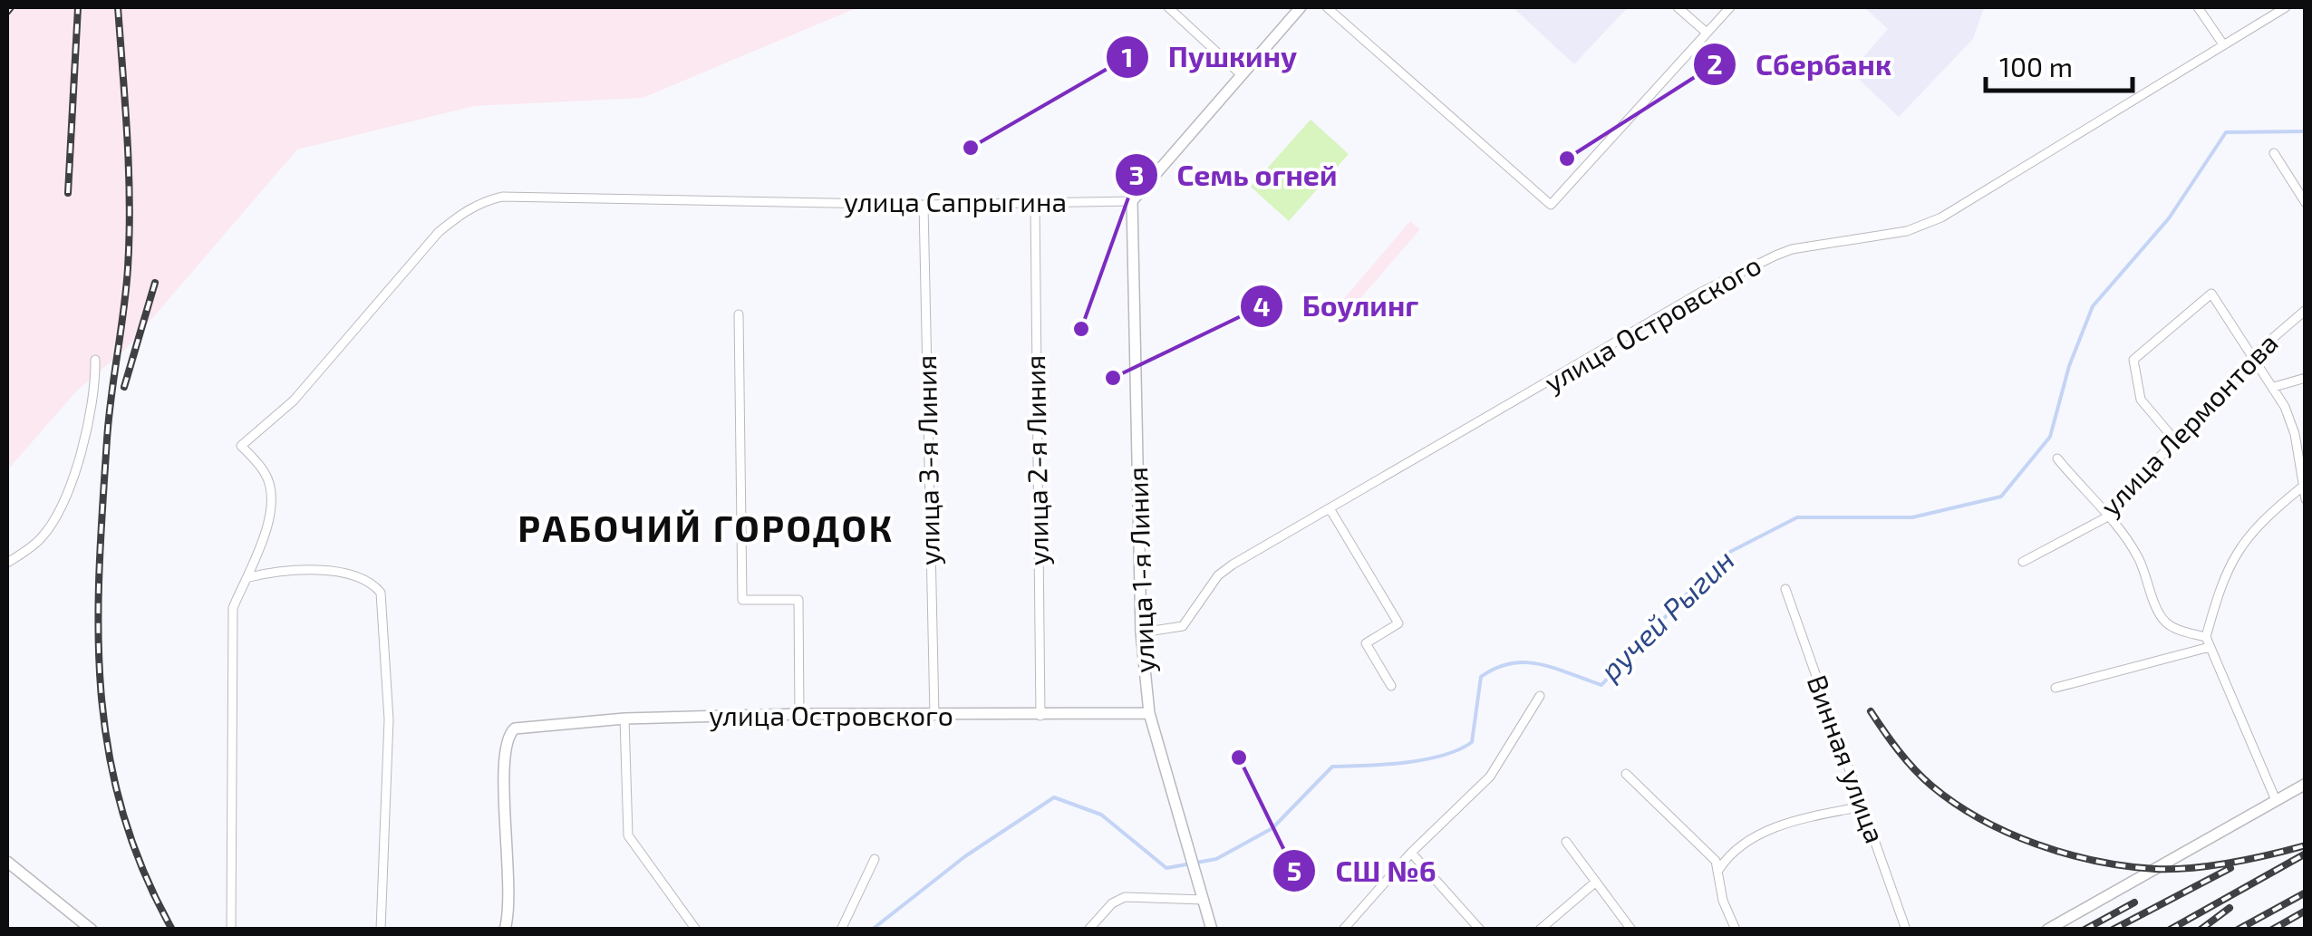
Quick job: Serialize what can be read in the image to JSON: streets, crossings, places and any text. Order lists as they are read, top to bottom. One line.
{"streets":{"street":["улица Сапрыгина","улица Островского","улица Лермонтова","улица 3-я Линия","улица 2-я Линия","улица 1-я Линия","Винная улица"]},"crossings":[["улица Сапрыгина","улица 3-я Линия"],["улица Сапрыгина","улица 2-я Линия"],["улица Сапрыгина","улица 1-я Линия"],["улица Островского","улица 3-я Линия"],["улица Островского","улица 2-я Линия"],["улица Островского","улица 1-я Линия"]],"districts":["РАБОЧИЙ ГОРОДОК"],"water":["ручей Рыгин"],"places":["Пушкину","Сбербанк","Семь огней","Боулинг","СШ №6"],"scale_bar":"100 m"}
